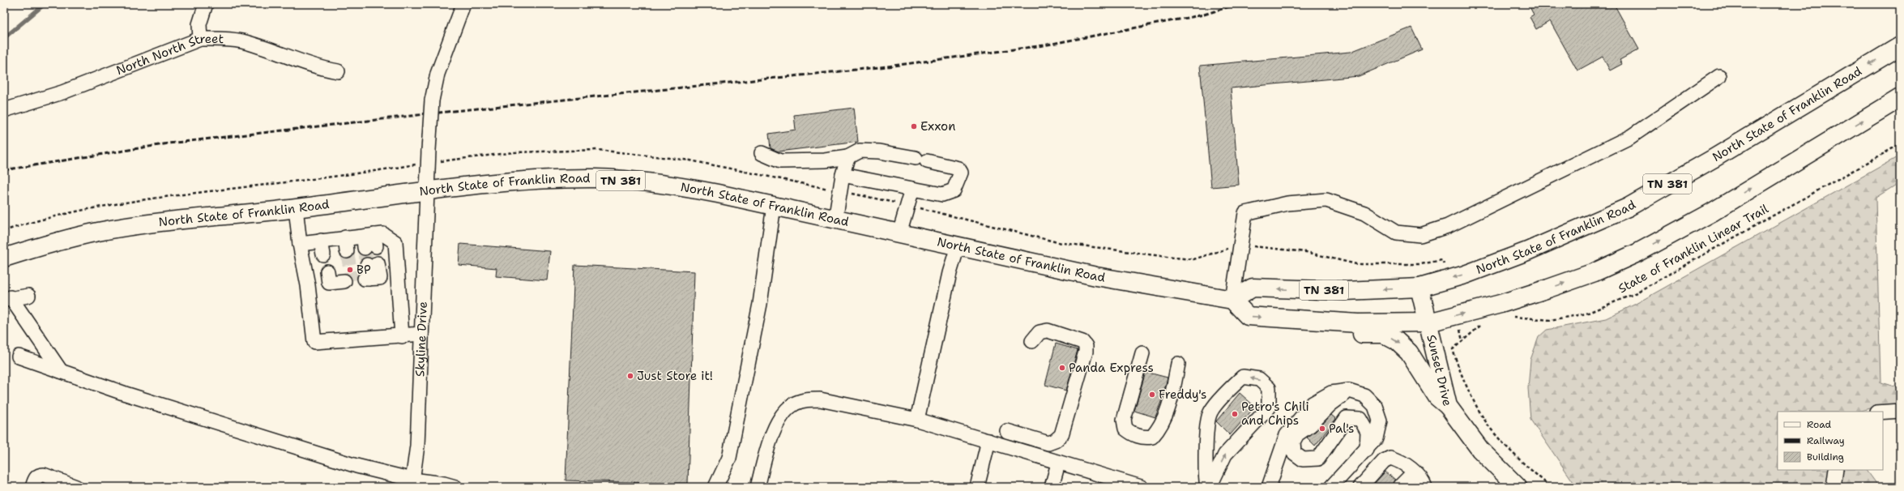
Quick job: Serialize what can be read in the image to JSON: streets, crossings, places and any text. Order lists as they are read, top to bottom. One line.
{"streets":{"main road":["North State of Franklin Road","TN 381","Sunset Drive"],"street":["North North Street","Skyline Drive"],"path":["State of Franklin Linear Trail"]},"crossings":[["North State of Franklin Road","Skyline Drive"],["North State of Franklin Road","Sunset Drive"]],"places":["Exxon","BP","Panda Express","Just Store it!","Freddy's","Petro's Chili and Chips","Pal's"],"legend":["Road","Railway","Building"]}
